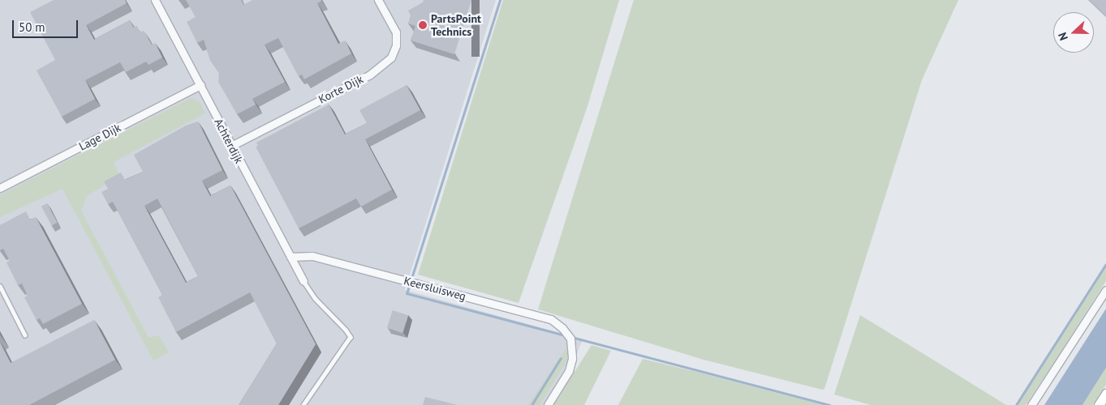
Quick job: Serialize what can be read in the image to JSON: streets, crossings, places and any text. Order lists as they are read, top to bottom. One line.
{"streets":{"street":["Korte Dijk","Lage Dijk","Achterdijk","Keersluisweg"]},"crossings":[["Korte Dijk","Achterdijk"],["Lage Dijk","Achterdijk"],["Achterdijk","Keersluisweg"]],"places":["PartsPoint Technics"],"scale_bar":"50 m","north":"left"}
